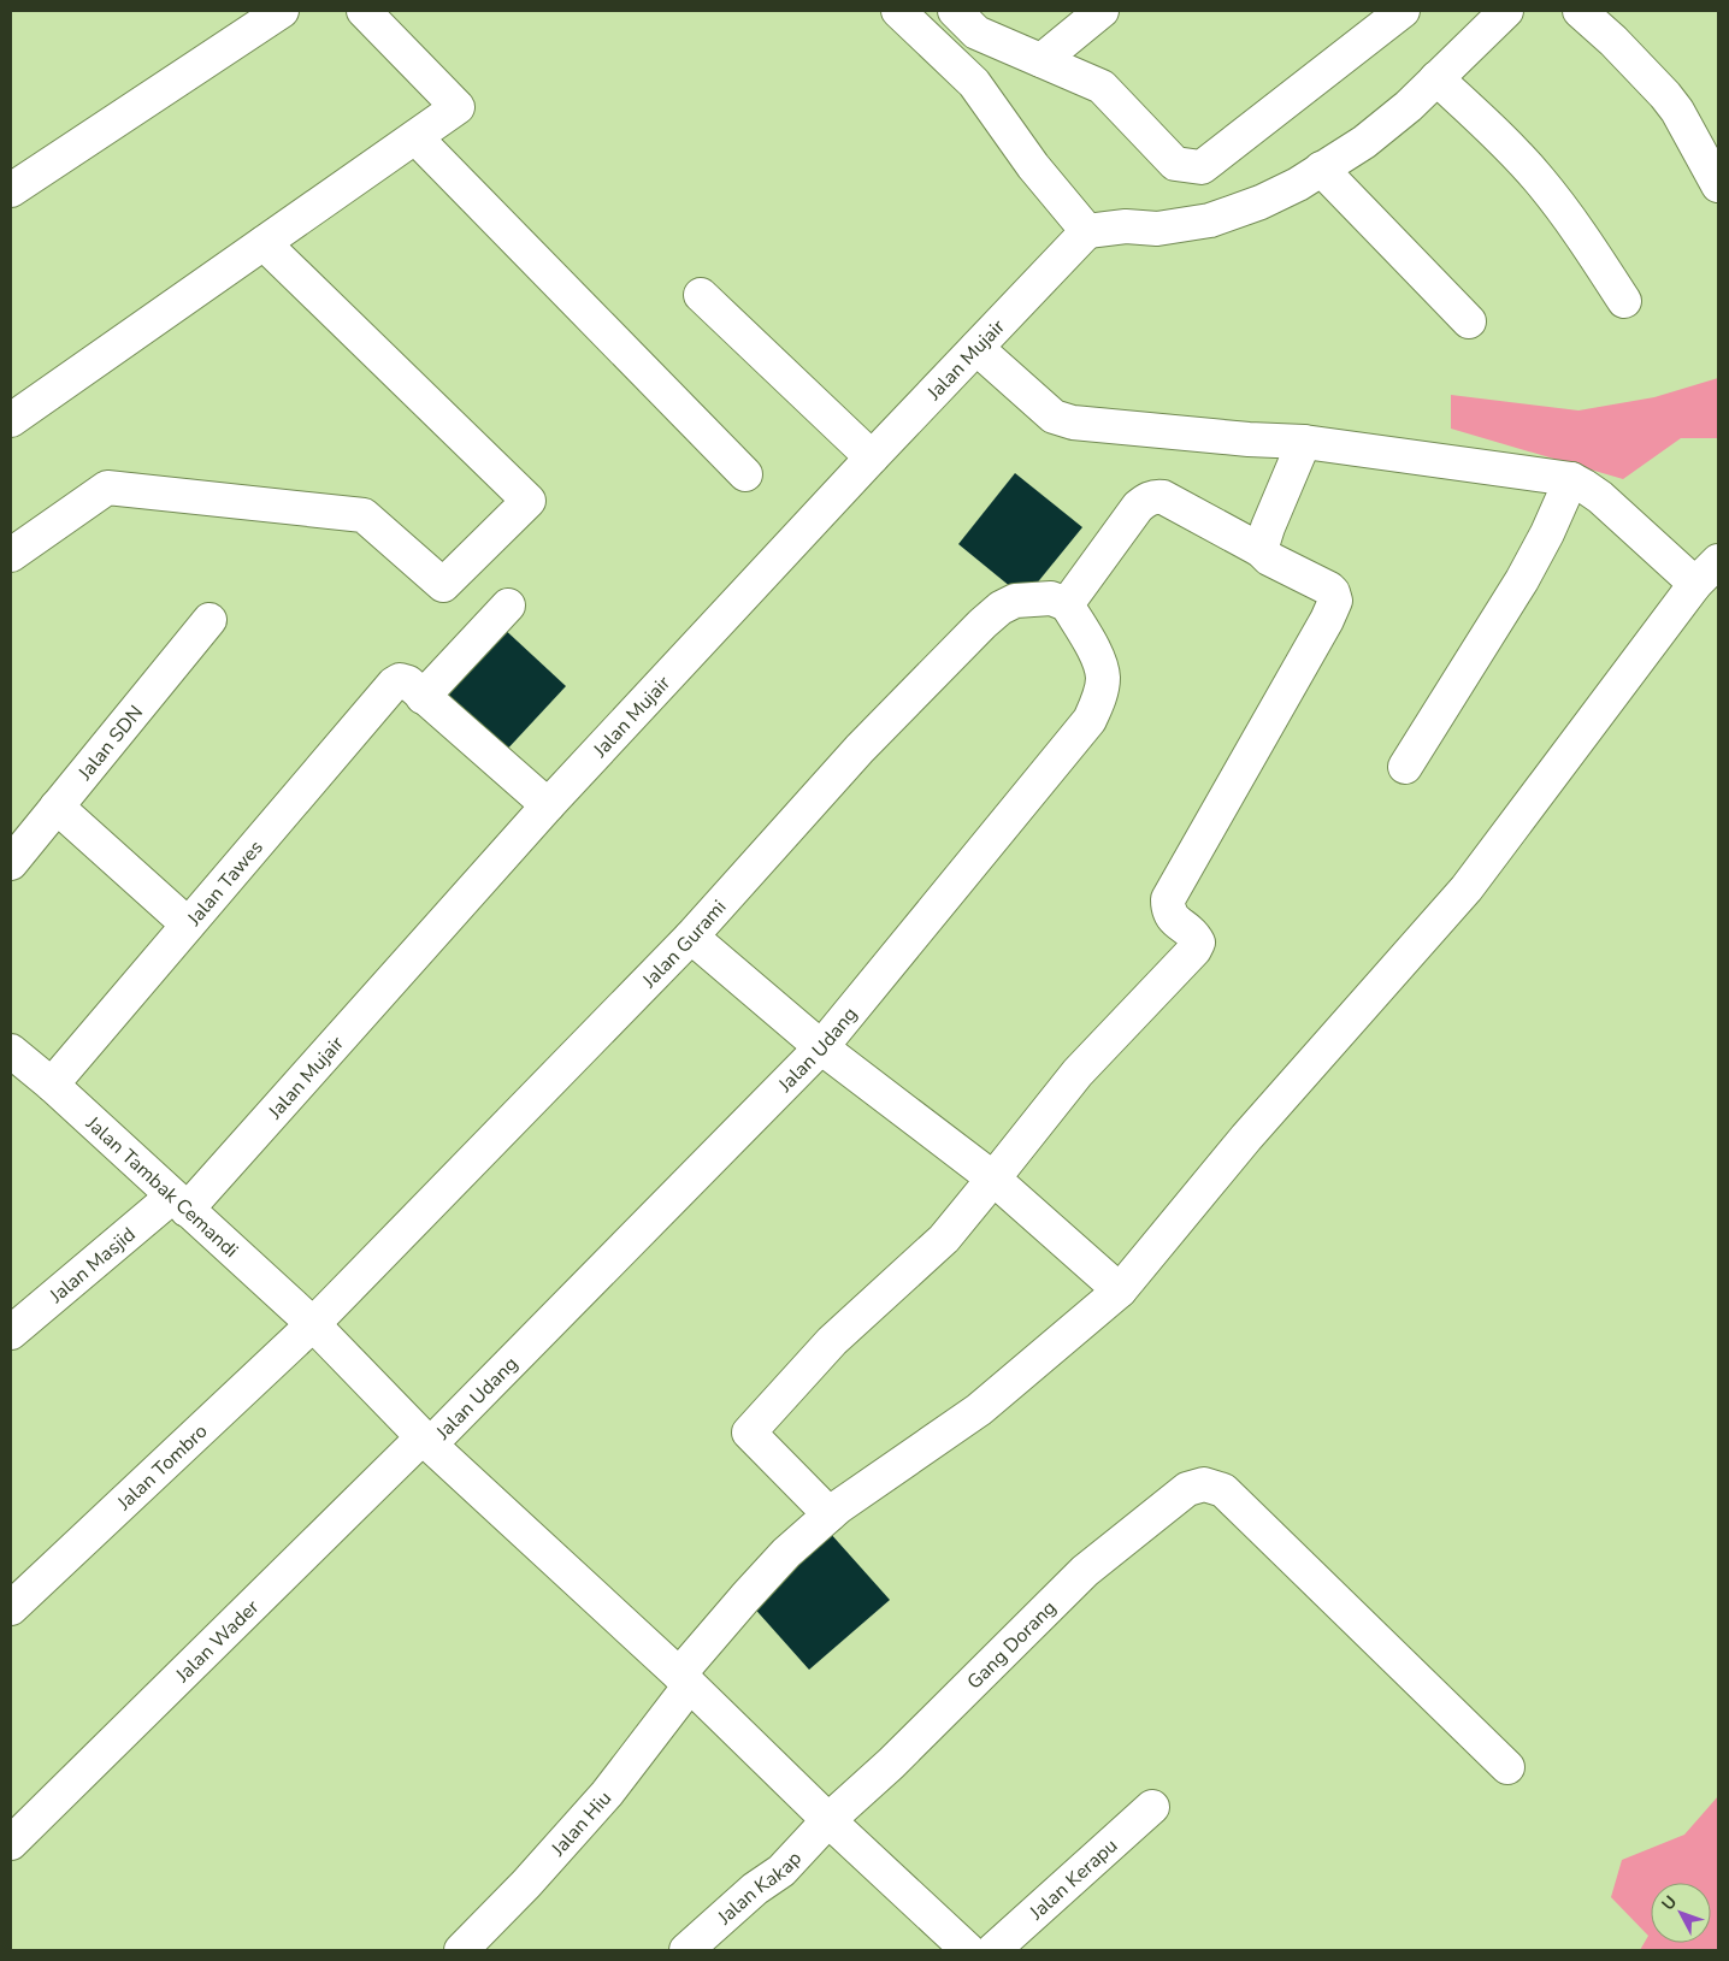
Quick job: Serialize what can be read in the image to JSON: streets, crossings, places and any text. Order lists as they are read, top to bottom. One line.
{"streets":{"street":["Jalan Mujair","Jalan SDN","Jalan Tawes","Jalan Gurami","Jalan Udang","Jalan Tambak Cemandi","Jalan Masjid","Jalan Tombro","Jalan Wader","Gang Dorang","Jalan Hiu","Jalan Kerapu","Jalan Kakap"]},"crossings":[["Jalan Mujair","Jalan Tambak Cemandi"],["Jalan Mujair","Jalan Masjid"],["Jalan Tawes","Jalan Tambak Cemandi"],["Jalan Gurami","Jalan Udang"],["Jalan Gurami","Jalan Tambak Cemandi"],["Jalan Gurami","Jalan Tombro"],["Jalan Udang","Jalan Tambak Cemandi"],["Jalan Udang","Jalan Wader"],["Jalan Tambak Cemandi","Jalan Masjid"],["Jalan Tambak Cemandi","Jalan Tombro"],["Jalan Tambak Cemandi","Jalan Wader"],["Jalan Tambak Cemandi","Gang Dorang"],["Jalan Tambak Cemandi","Jalan Hiu"],["Jalan Tambak Cemandi","Jalan Kakap"],["Gang Dorang","Jalan Kakap"]],"north":"top left"}
